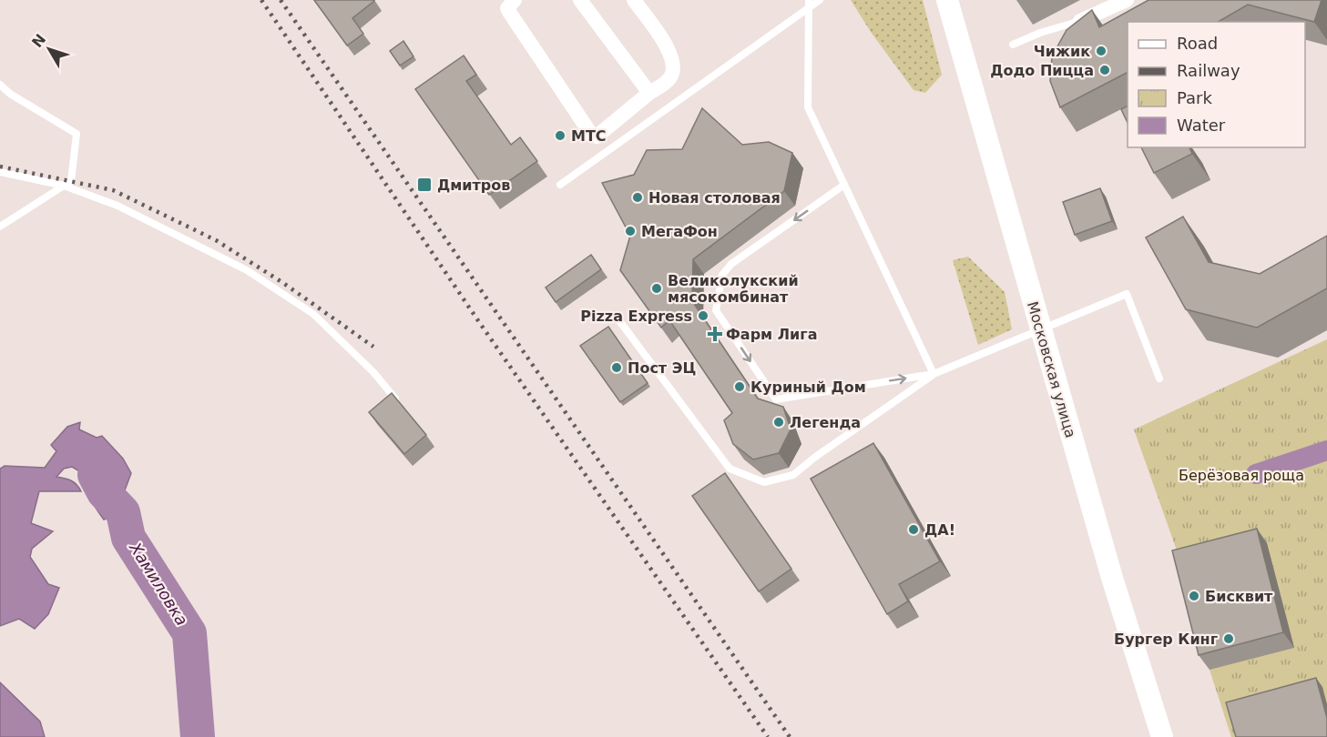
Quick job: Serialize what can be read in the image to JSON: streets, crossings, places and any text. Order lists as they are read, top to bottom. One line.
{"streets":{"main road":["Московская улица"]},"water":["Хамиловка"],"parks":["Берёзовая роща"],"places":{"other":["Чижик","Додо Пицца","МТС","Новая столовая","МегаФон","Великолукский мясокомбинат","Pizza Express","Пост ЭЦ","Куриный Дом","Легенда","ДА!","Бисквит","Бургер Кинг"],"transit":["Дмитров"],"health":["Фарм Лига"]},"legend":["Road","Railway","Park","Water"],"north":"top left"}
